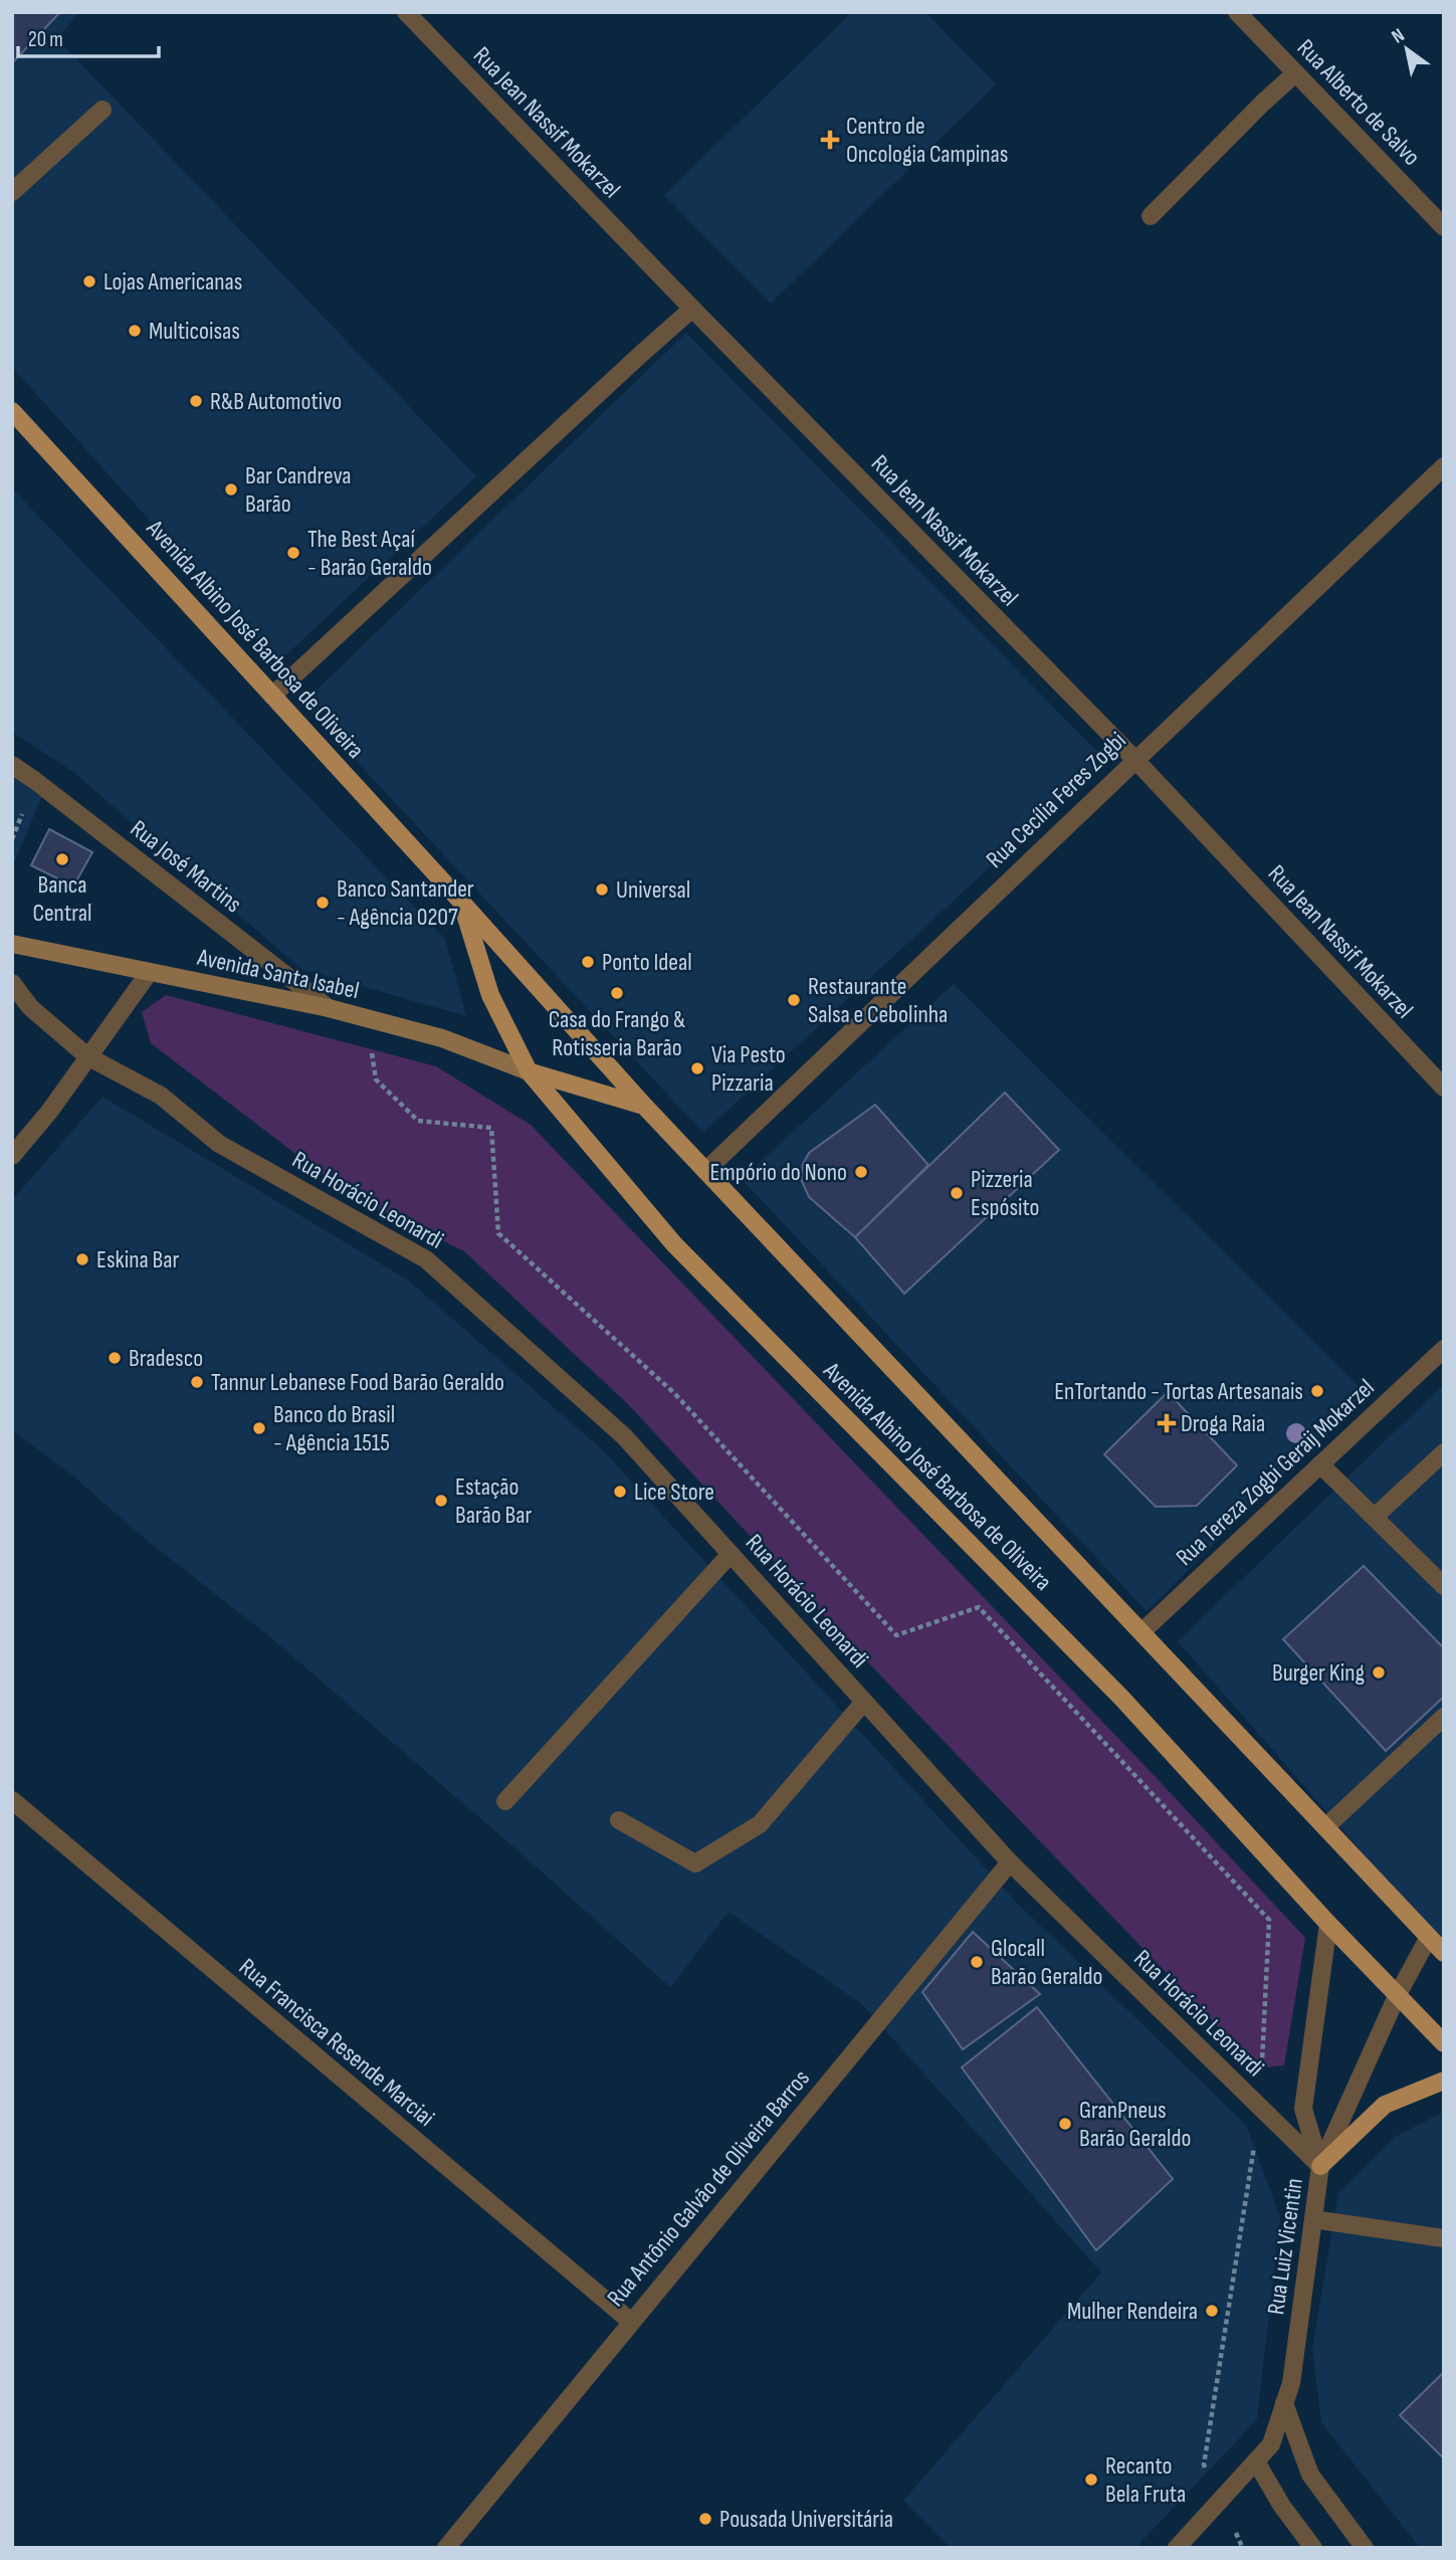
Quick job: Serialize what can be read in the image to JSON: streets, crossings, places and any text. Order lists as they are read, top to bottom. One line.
{"streets":{"main road":["Avenida Albino José Barbosa de Oliveira","Avenida Santa Isabel"],"street":["Rua Alberto de Salvo","Rua Jean Nassif Mokarzel","Rua Cecília Feres Zogbi","Rua José Martins","Rua Horácio Leonardi","Rua Tereza Zogbi Geraij Mokarzel","Rua Francisca Resende Marciai","Rua Antônio Galvão de Oliveira Barros","Rua Luiz Vicentin"]},"crossings":[["Rua Jean Nassif Mokarzel","Rua Cecília Feres Zogbi"],["Avenida Albino José Barbosa de Oliveira","Rua Cecília Feres Zogbi"],["Avenida Albino José Barbosa de Oliveira","Avenida Santa Isabel"],["Avenida Albino José Barbosa de Oliveira","Rua Tereza Zogbi Geraij Mokarzel"],["Avenida Albino José Barbosa de Oliveira","Rua Luiz Vicentin"],["Rua José Martins","Avenida Santa Isabel"],["Rua Horácio Leonardi","Rua Antônio Galvão de Oliveira Barros"],["Rua Horácio Leonardi","Rua Luiz Vicentin"],["Rua Francisca Resende Marciai","Rua Antônio Galvão de Oliveira Barros"]],"places":{"health":["Centro de Oncologia Campinas","Droga Raia"],"other":["Lojas Americanas","Multicoisas","R&B Automotivo","Bar Candreva Barão","The Best Açaí - Barão Geraldo","Banca Central","Universal","Banco Santander - Agência 0207","Ponto Ideal","Casa do Frango & Rotisseria Barão","Restaurante Salsa e Cebolinha","Via Pesto Pizzaria","Empório do Nono","Pizzeria Espósito","Eskina Bar","Bradesco","Tannur Lebanese Food Barão Geraldo","EnTortando - Tortas Artesanais","Banco do Brasil - Agência 1515","Lice Store","Estação Barão Bar","Burger King","Glocall Barão Geraldo","GranPneus Barão Geraldo","Mulher Rendeira","Recanto Bela Fruta","Pousada Universitária"]},"scale_bar":"20 m","north":"top left"}
